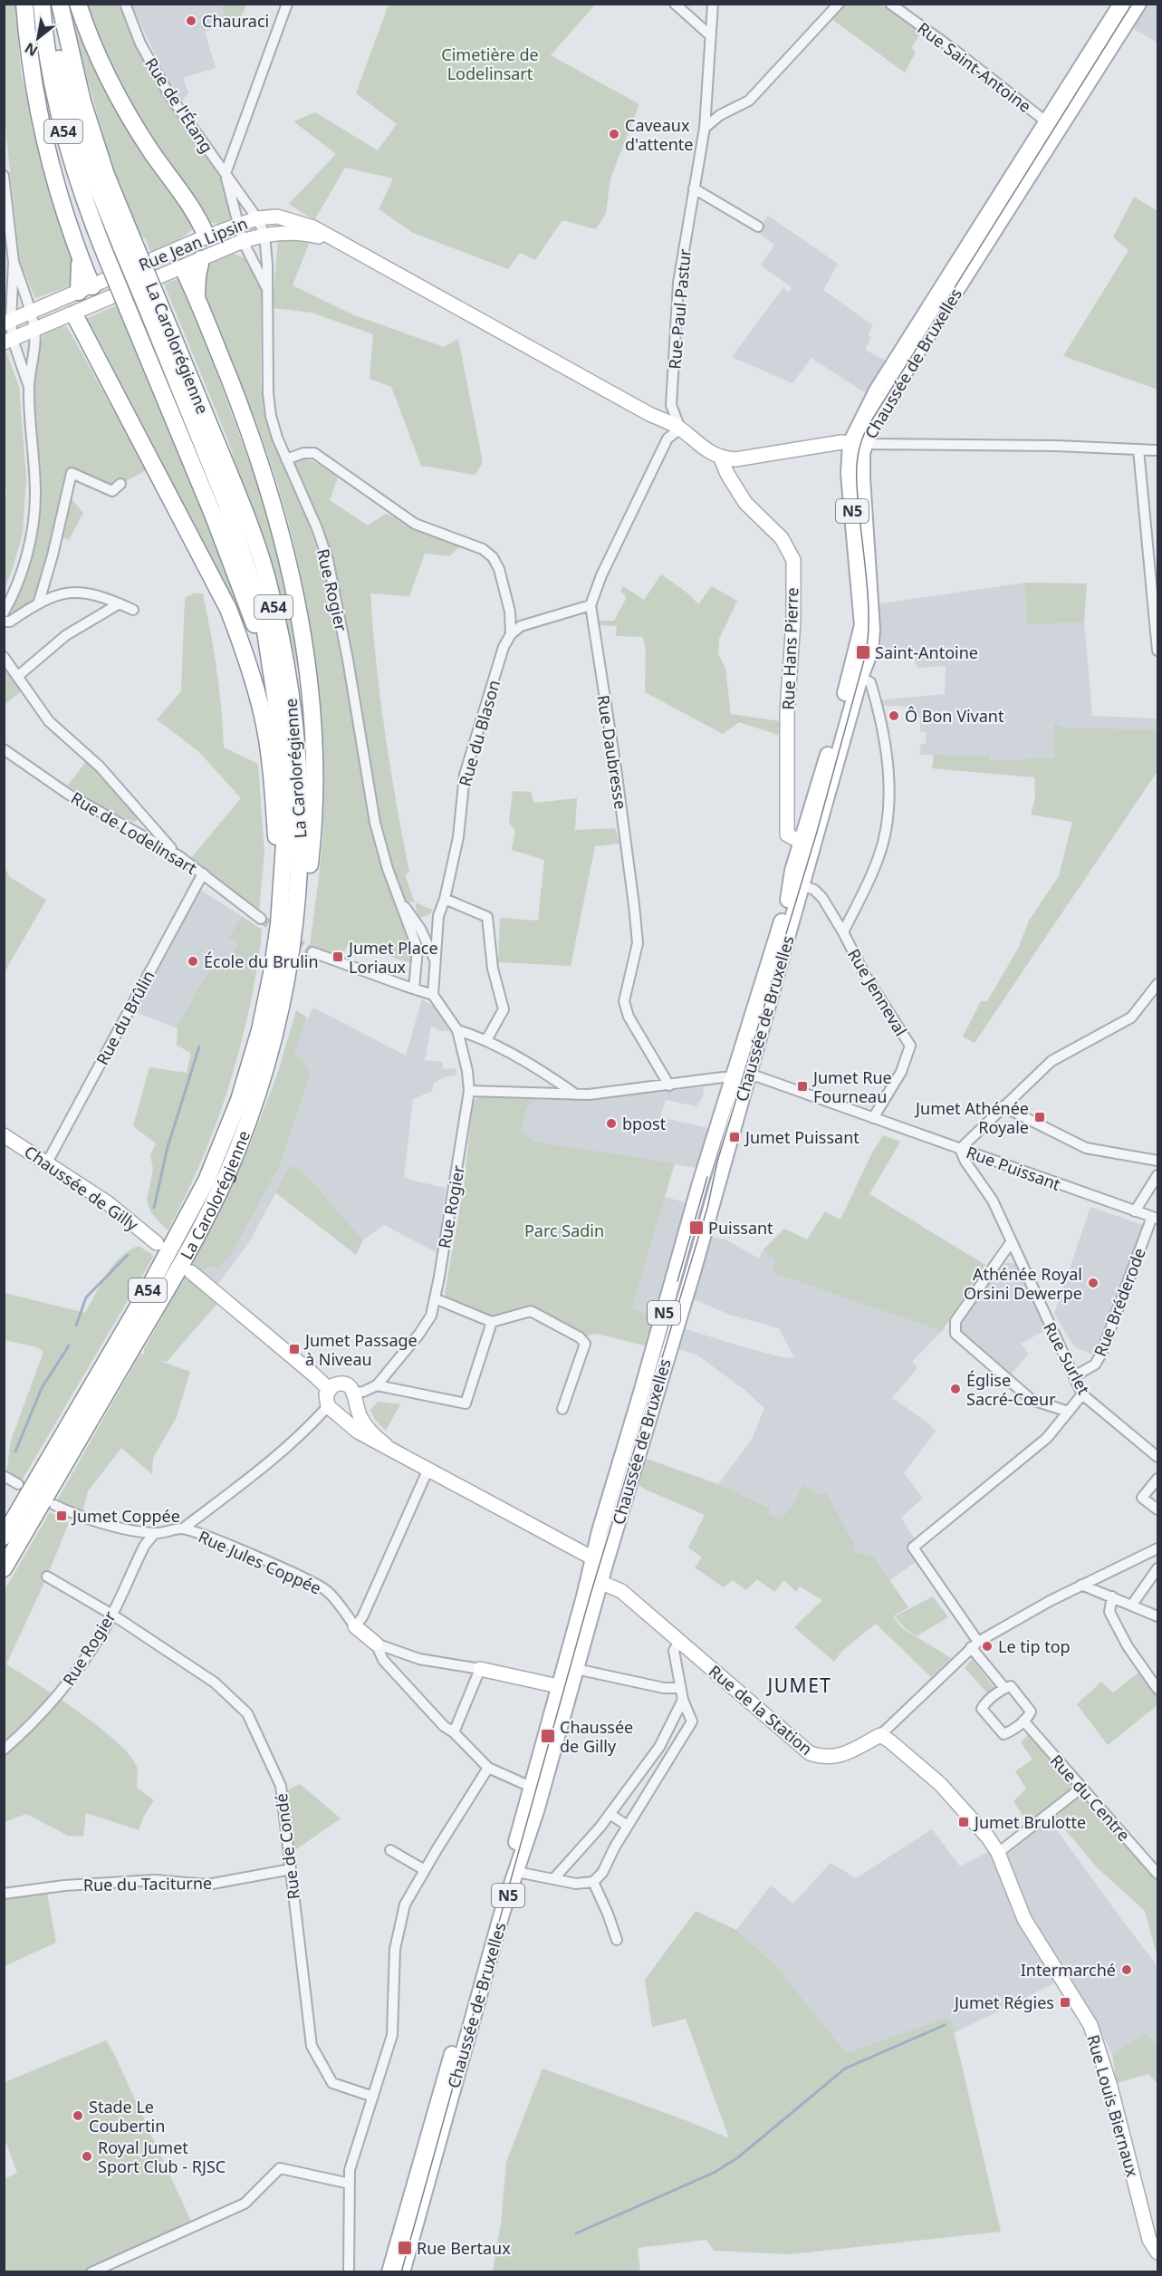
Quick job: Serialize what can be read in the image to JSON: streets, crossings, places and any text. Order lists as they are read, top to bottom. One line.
{"streets":{"highway":["A54","La Carolorégienne"],"main road":["Chaussée de Bruxelles","N5"],"street":["Rue Saint-Antoine","Rue de l'Étang","Rue Jean Lipsin","Rue Paul Pastur","Rue Rogier","Rue Hans Pierre","Rue du Blason","Rue Daubresse","Rue de Lodelinsart","Rue Jenneval","Rue du Brûlin","Rue Puissant","Chaussée de Gilly","Rue Bréderode","Rue Surlet","Rue Jules Coppée","Rue de la Station","Rue du Centre","Rue de Condé","Rue du Taciturne","Rue Louis Biernaux"]},"crossings":[["Rue Saint-Antoine","Chaussée de Bruxelles"],["Rue de l'Étang","Rue Jean Lipsin"],["Rue de l'Étang","Rue Rogier"],["Rue Jean Lipsin","Rue Rogier"],["Rue Paul Pastur","Rue Daubresse"],["Chaussée de Bruxelles","Rue Hans Pierre"],["Chaussée de Bruxelles","Rue Jenneval"],["Chaussée de Bruxelles","Rue Puissant"],["Chaussée de Bruxelles","Rue de la Station"],["Rue Rogier","Rue Jules Coppée"],["Rue Rogier","Rue de Condé"],["Rue de Lodelinsart","Rue du Brûlin"],["Rue Jenneval","Rue Puissant"],["Rue du Brûlin","Chaussée de Gilly"],["Rue Puissant","Rue Bréderode"],["Rue Puissant","Rue Surlet"],["Rue Bréderode","Rue Surlet"],["Rue de la Station","Rue Louis Biernaux"],["Rue de Condé","Rue du Taciturne"]],"districts":["JUMET"],"parks":["Cimetière de Lodelinsart","Parc Sadin"],"places":{"other":["Chauraci","Caveaux d'attente","Ô Bon Vivant","École du Brulin","bpost","Athénée Royal Orsini Dewerpe","Église Sacré-Cœur","Le tip top","Intermarché","Stade Le Coubertin","Royal Jumet Sport Club - RJSC"],"transit":["Saint-Antoine","Jumet Place Loriaux","Jumet Rue Fourneau","Jumet Athénée Royale","Jumet Puissant","Puissant","Jumet Passage à Niveau","Jumet Coppée","Chaussée de Gilly","Jumet Brulotte","Jumet Régies","Rue Bertaux"]},"north":"bottom left"}
